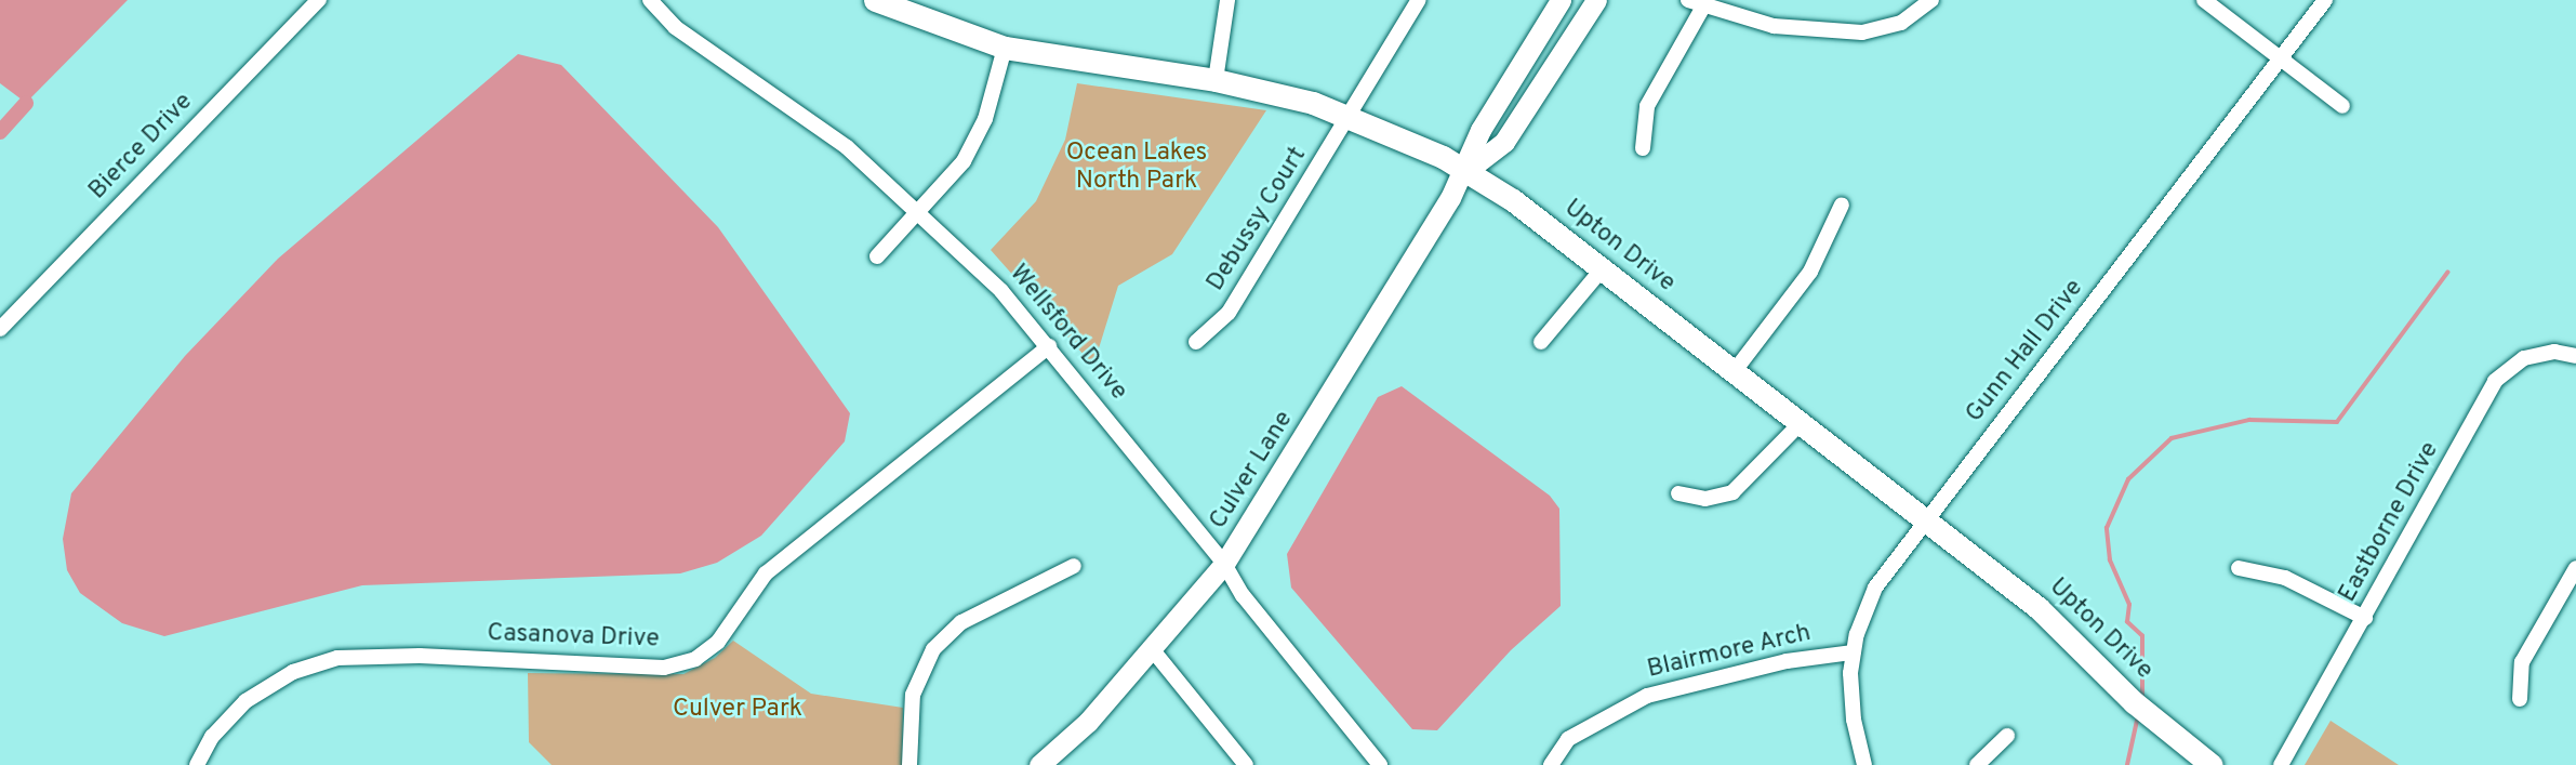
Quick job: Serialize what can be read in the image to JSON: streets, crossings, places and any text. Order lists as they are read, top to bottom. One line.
{"streets":{"main road":["Upton Drive"],"street":["Bierce Drive","Debussy Court","Wellsford Drive","Gunn Hall Drive","Culver Lane","Eastborne Drive","Casanova Drive","Blairmore Arch"]},"crossings":[["Debussy Court","Upton Drive"],["Upton Drive","Gunn Hall Drive"],["Upton Drive","Culver Lane"],["Wellsford Drive","Culver Lane"],["Wellsford Drive","Casanova Drive"],["Gunn Hall Drive","Blairmore Arch"]],"parks":["Ocean Lakes North Park","Culver Park"]}
